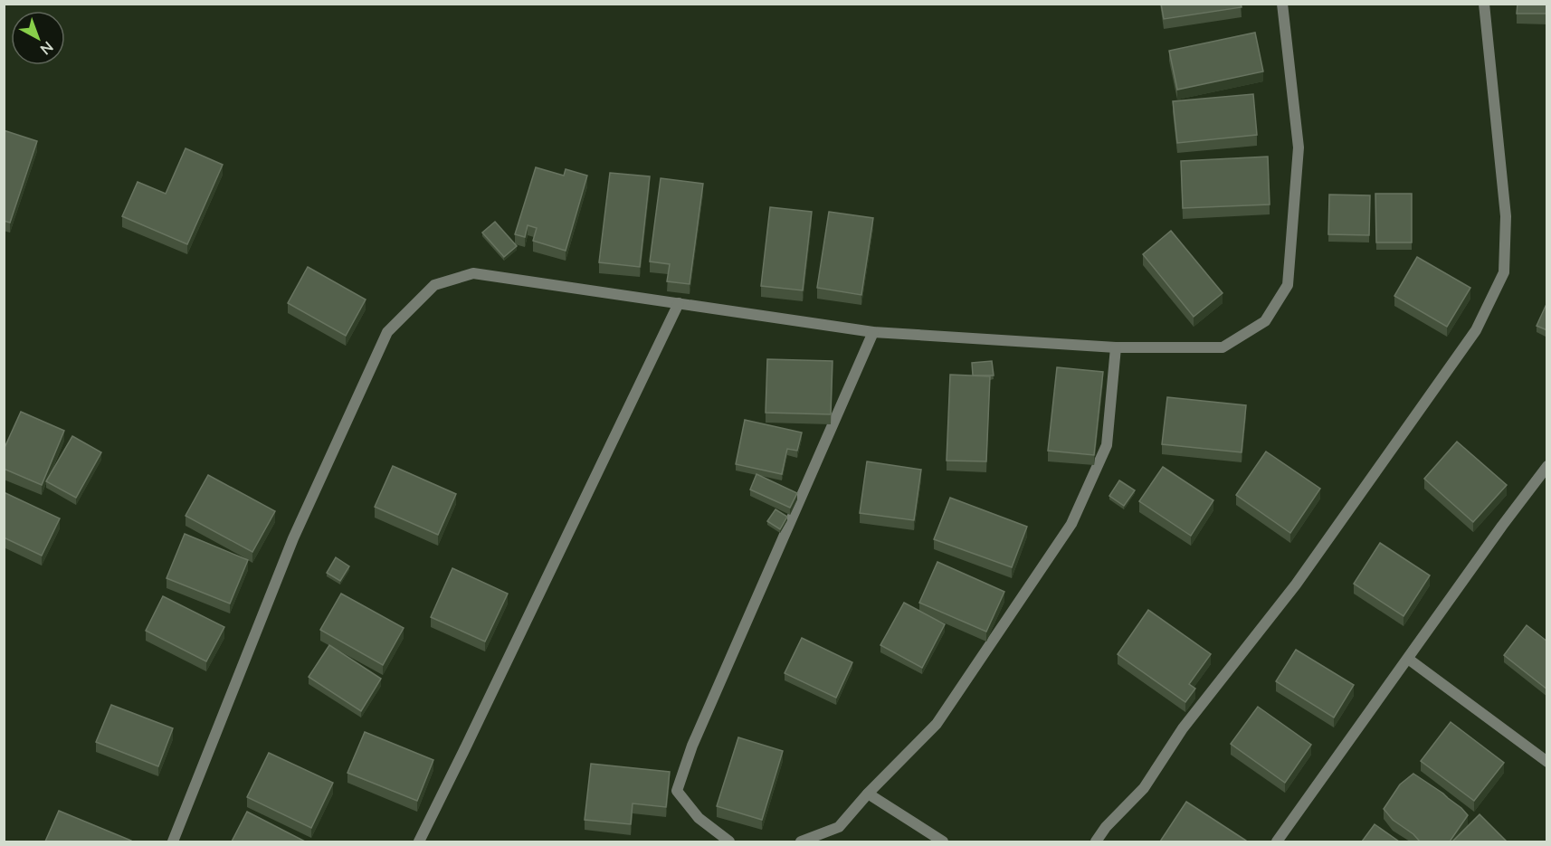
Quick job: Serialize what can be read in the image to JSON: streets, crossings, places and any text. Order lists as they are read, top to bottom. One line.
{"north":"bottom right"}
